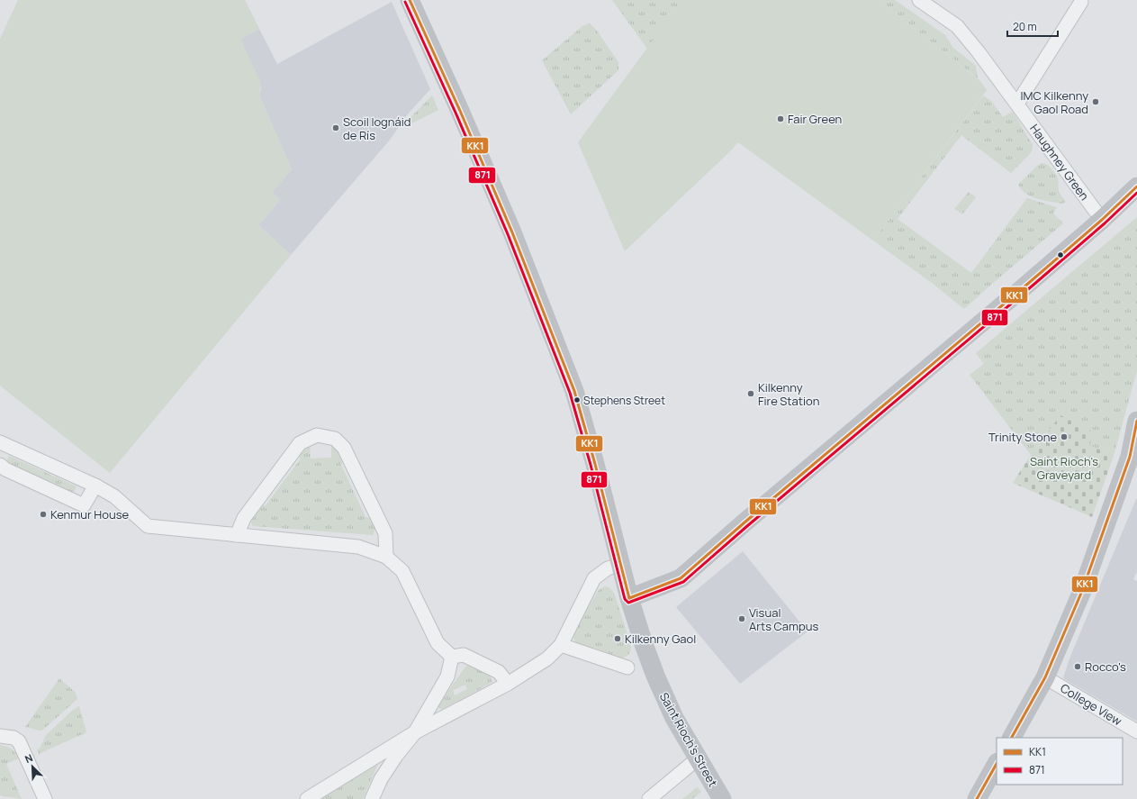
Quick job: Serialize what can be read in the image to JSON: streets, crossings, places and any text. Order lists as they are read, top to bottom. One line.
{"streets":{"street":["Haughney Green","College View","Saint Rioch's Street"]},"parks":["Saint Rioch's Graveyard"],"places":["IMC Kilkenny Gaol Road","Fair Green","Scoil Iognáid de Rís","Kilkenny Fire Station","Stephens Street","Trinity Stone","Kenmur House","Visual Arts Campus","Kilkenny Gaol","Rocco's"],"lines":["transit line KK1","transit line 871"],"legend":["KK1","871"],"scale_bar":"20 m","north":"top left"}
